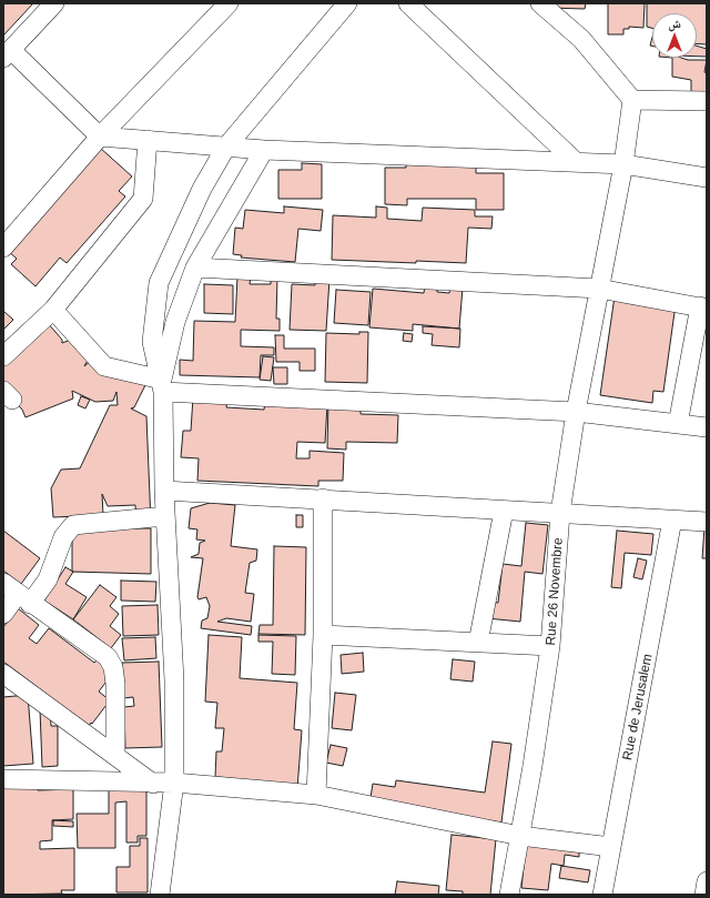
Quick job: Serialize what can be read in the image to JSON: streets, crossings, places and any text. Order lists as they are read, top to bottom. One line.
{"streets":{"street":["Rue 26 Novembre","Rue de Jerusalem"]},"north":"top"}
